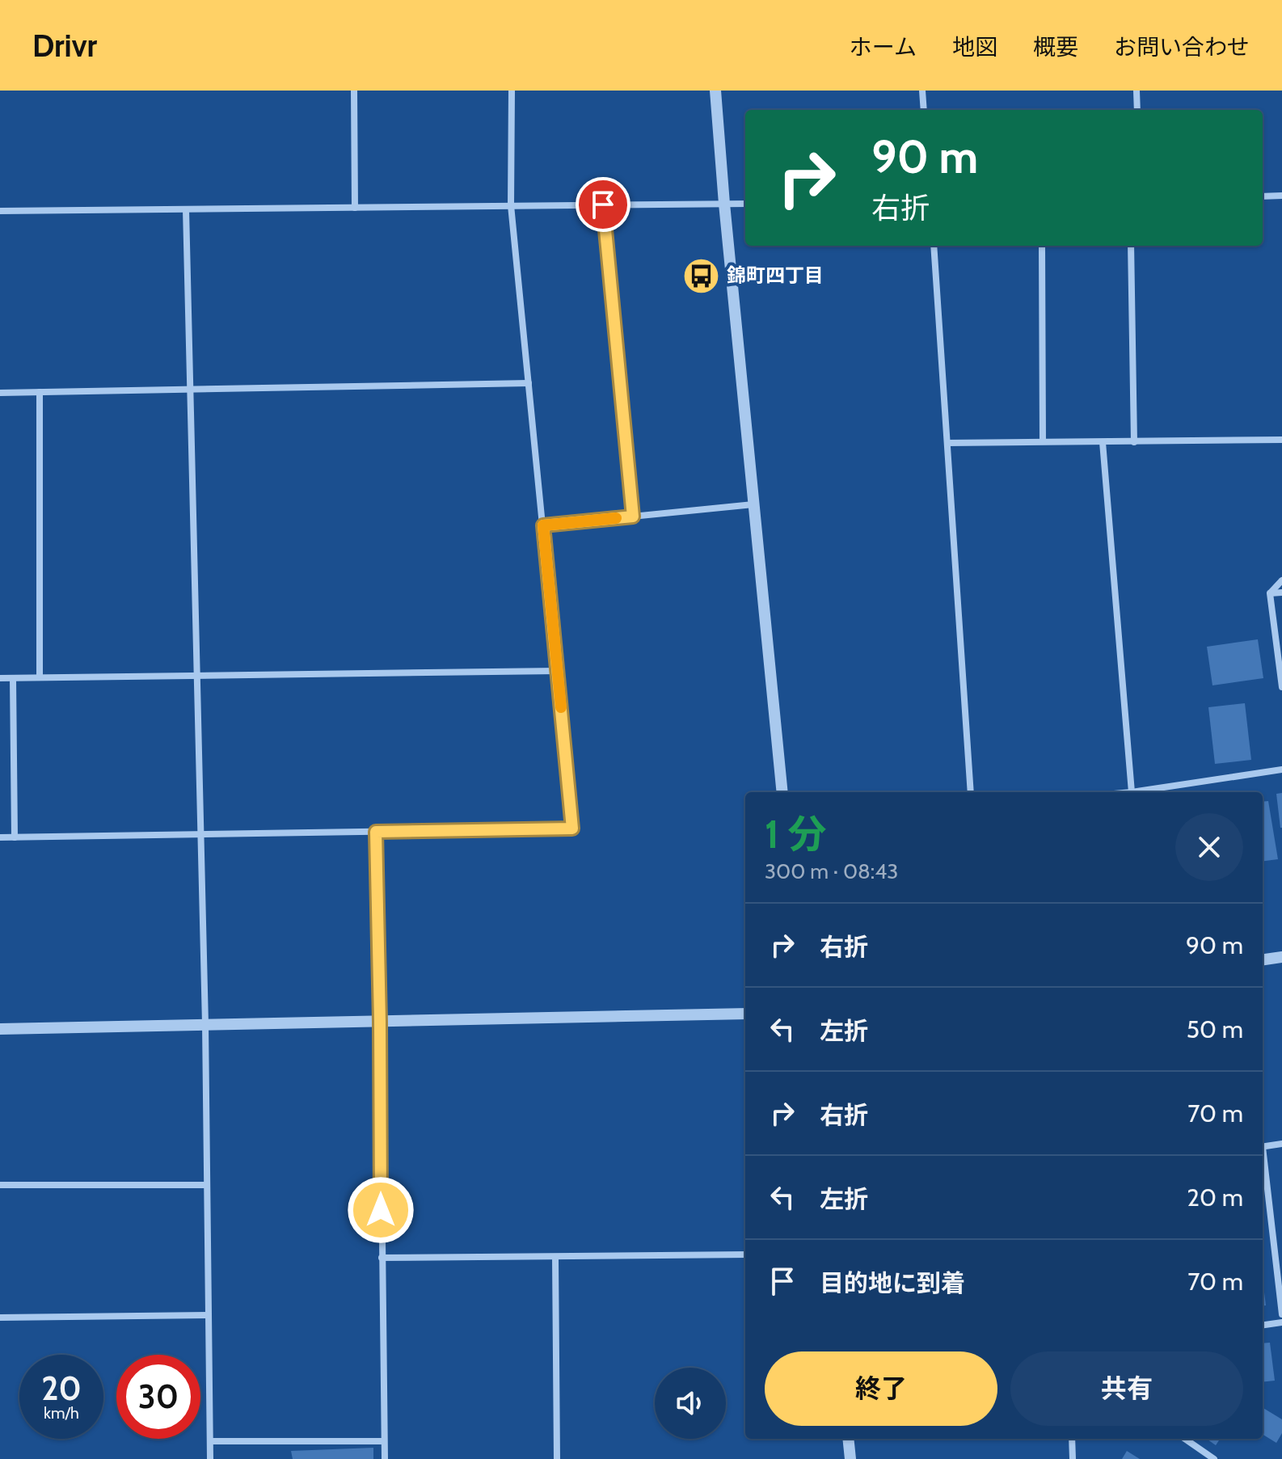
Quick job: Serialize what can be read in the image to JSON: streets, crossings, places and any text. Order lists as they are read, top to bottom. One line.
{"places":{"bus stop":["錦町四丁目"]},"page":{"header":"Drivr","nav":["ホーム","地図","概要","お問い合わせ"],"turn":["90 m","右折"],"heading":["1 分","300 m · 08:43"],"list":[{"name":"右折","value":"90 m"},{"name":"左折","value":"50 m"},{"name":"右折","value":"70 m"},{"name":"左折","value":"20 m"},{"name":"目的地に到着","value":"70 m"}],"buttons":["終了","共有"],"speed":"20 km/h","limit":"30"}}
